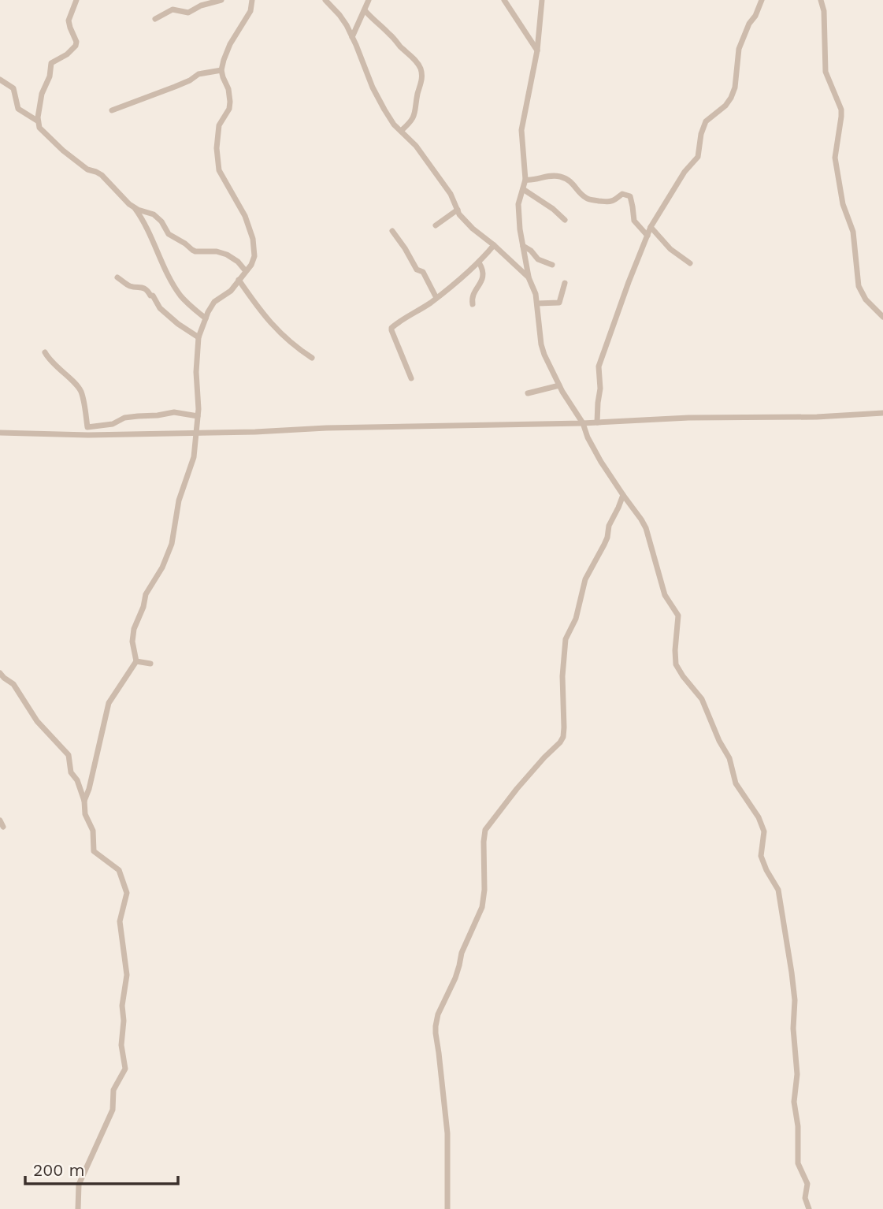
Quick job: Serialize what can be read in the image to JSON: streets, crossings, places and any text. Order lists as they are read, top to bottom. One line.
{"scale_bar":"200 m"}
